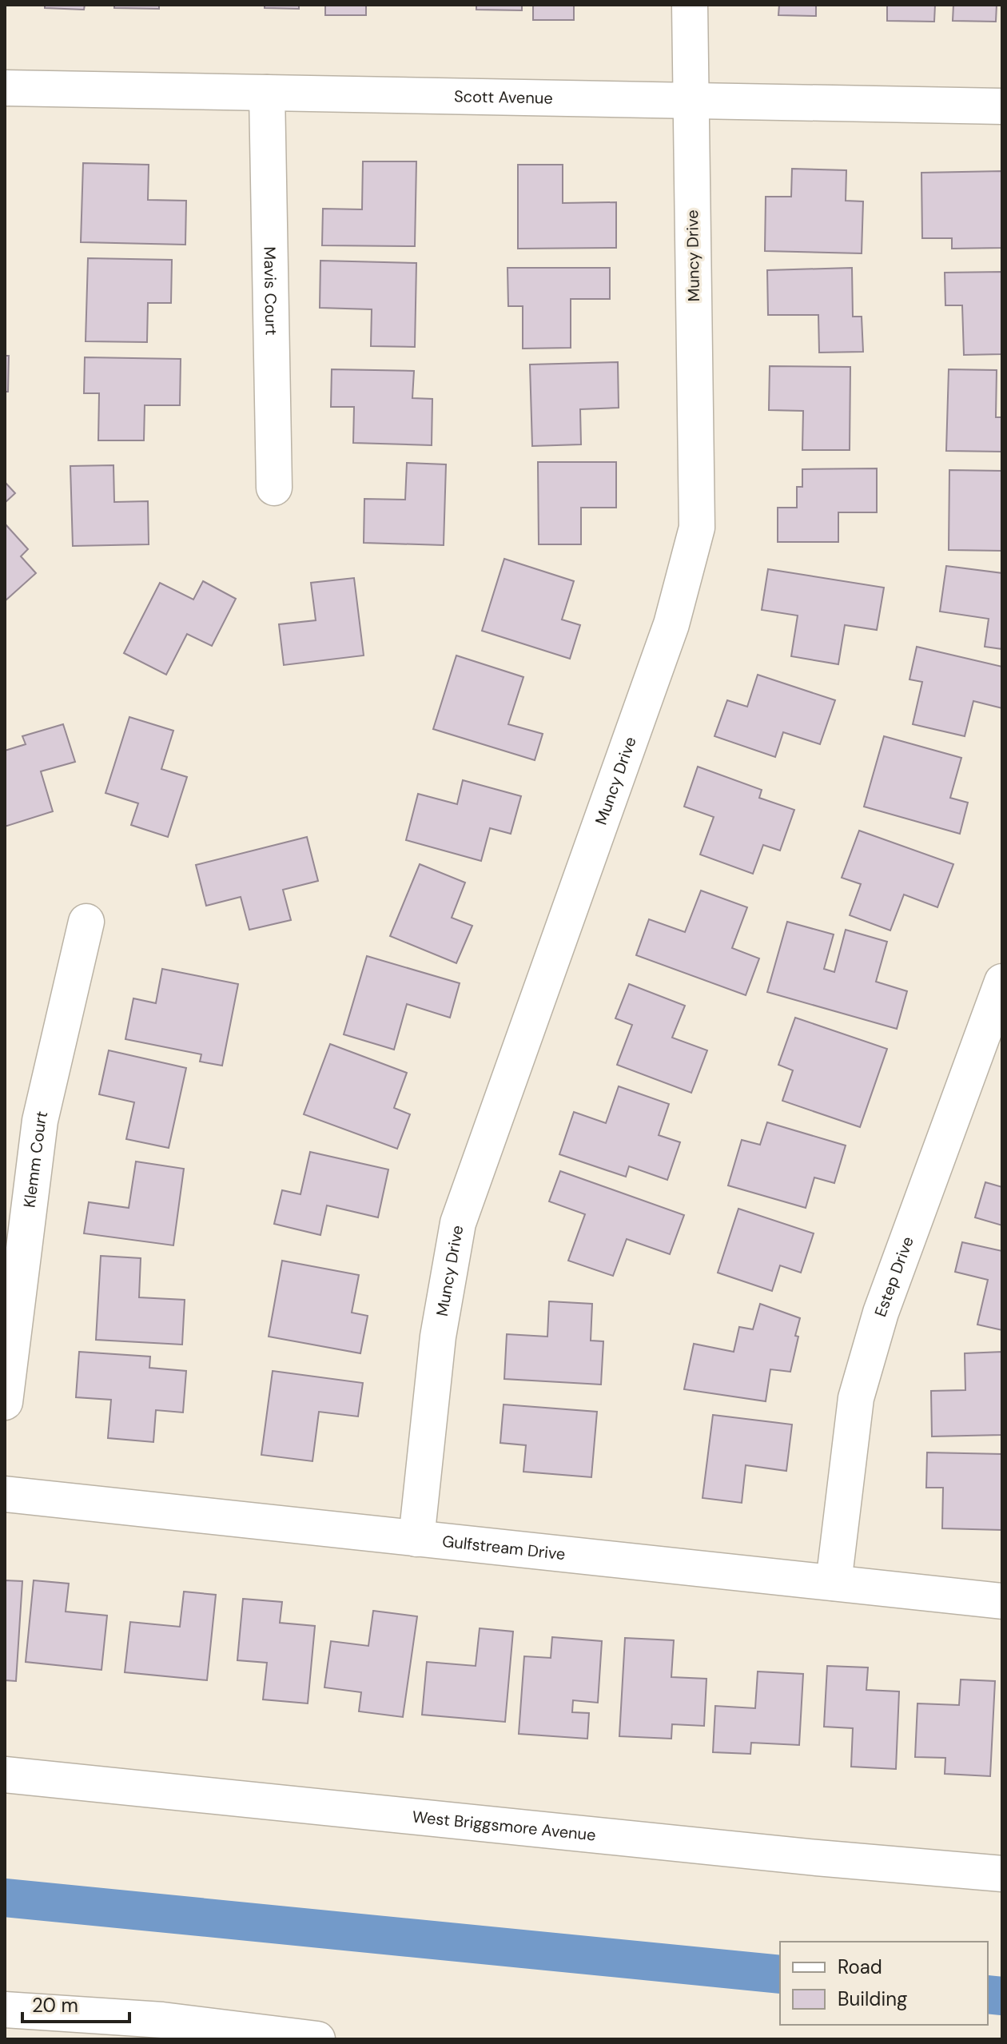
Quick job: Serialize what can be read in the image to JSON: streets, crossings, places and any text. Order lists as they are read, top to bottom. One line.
{"streets":{"street":["Scott Avenue","Muncy Drive","Mavis Court","Klemm Court","Estep Drive","Gulfstream Drive","West Briggsmore Avenue"]},"crossings":[["Scott Avenue","Muncy Drive"],["Scott Avenue","Mavis Court"],["Muncy Drive","Gulfstream Drive"],["Estep Drive","Gulfstream Drive"]],"legend":["Road","Building"],"scale_bar":"20 m"}
